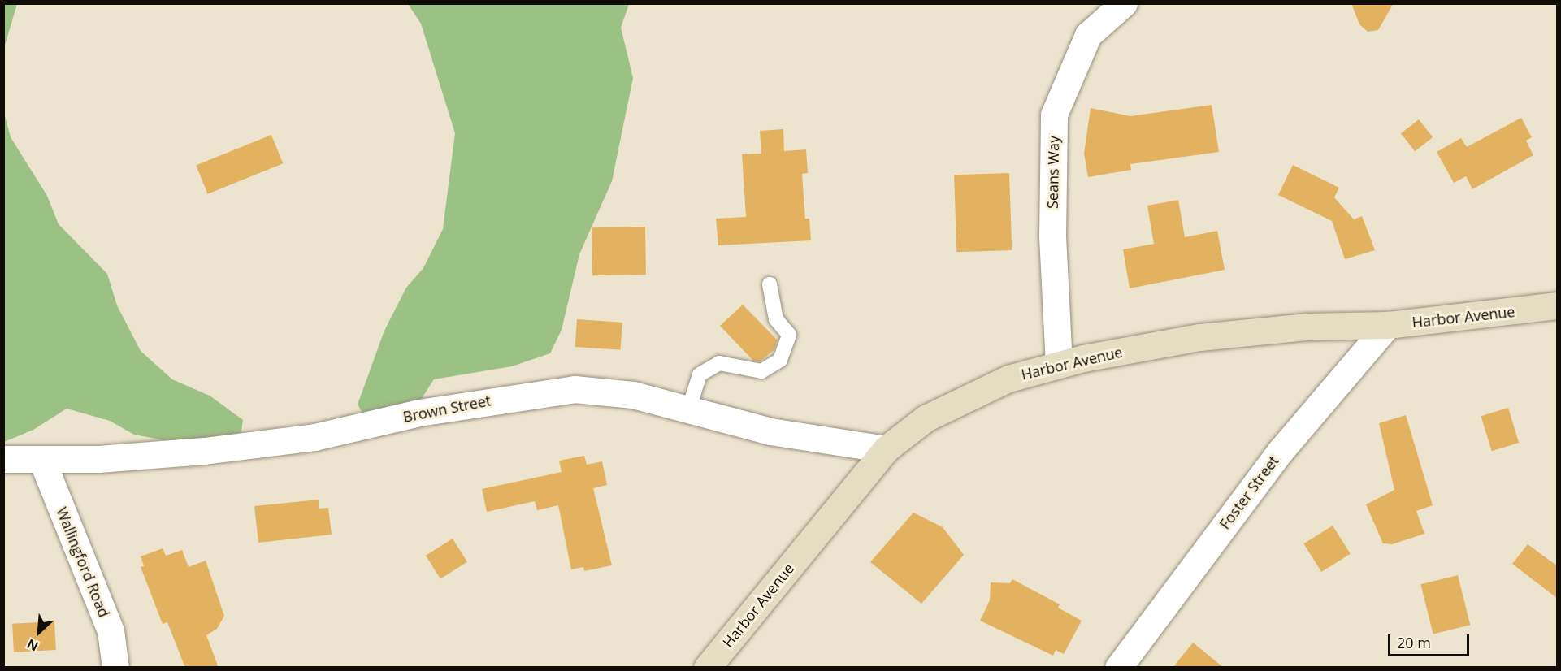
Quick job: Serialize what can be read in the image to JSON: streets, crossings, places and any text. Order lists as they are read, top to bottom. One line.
{"streets":{"main road":["Harbor Avenue"],"street":["Seans Way","Brown Street","Foster Street","Wallingford Road"]},"crossings":[["Seans Way","Harbor Avenue"],["Harbor Avenue","Brown Street"],["Harbor Avenue","Foster Street"],["Brown Street","Wallingford Road"]],"scale_bar":"20 m","north":"bottom left"}
